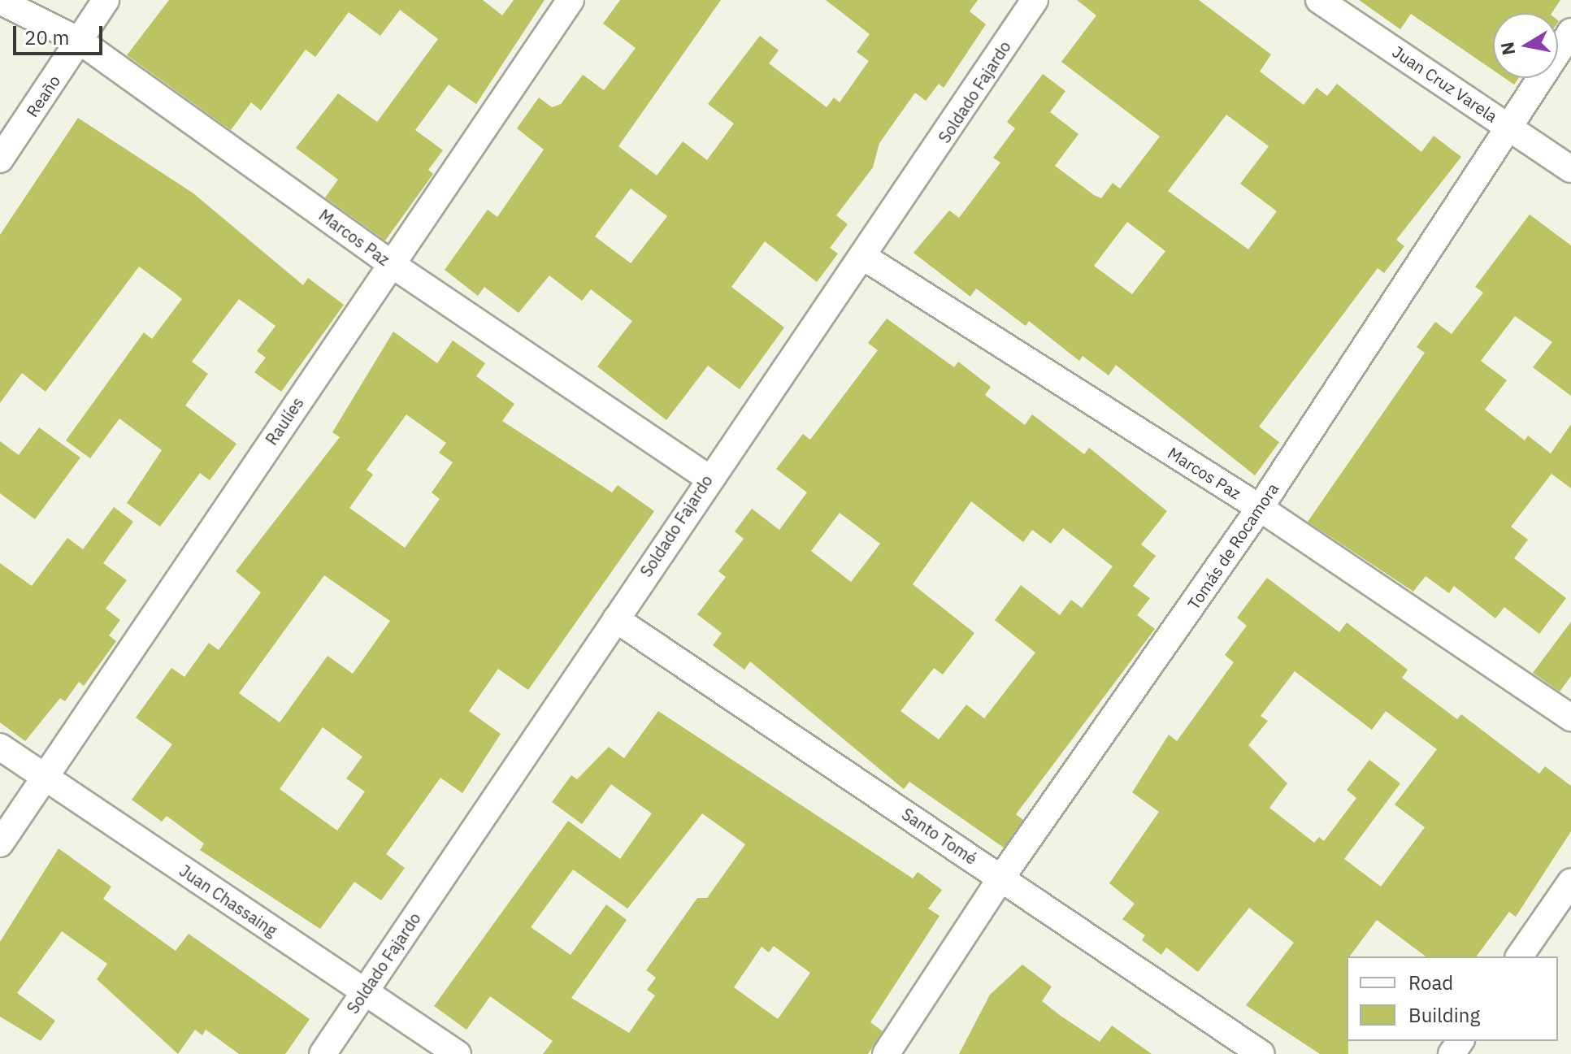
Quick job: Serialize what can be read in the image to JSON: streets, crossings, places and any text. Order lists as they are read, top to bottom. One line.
{"streets":{"street":["Juan Cruz Varela","Soldado Fajardo","Reaño","Marcos Paz","Raulíes","Tomás de Rocamora","Santo Tomé","Juan Chassaing"]},"crossings":[["Juan Cruz Varela","Tomás de Rocamora"],["Soldado Fajardo","Marcos Paz"],["Soldado Fajardo","Santo Tomé"],["Soldado Fajardo","Juan Chassaing"],["Reaño","Marcos Paz"],["Marcos Paz","Raulíes"],["Marcos Paz","Tomás de Rocamora"],["Raulíes","Juan Chassaing"],["Tomás de Rocamora","Santo Tomé"]],"legend":["Road","Building"],"scale_bar":"20 m","north":"left"}
